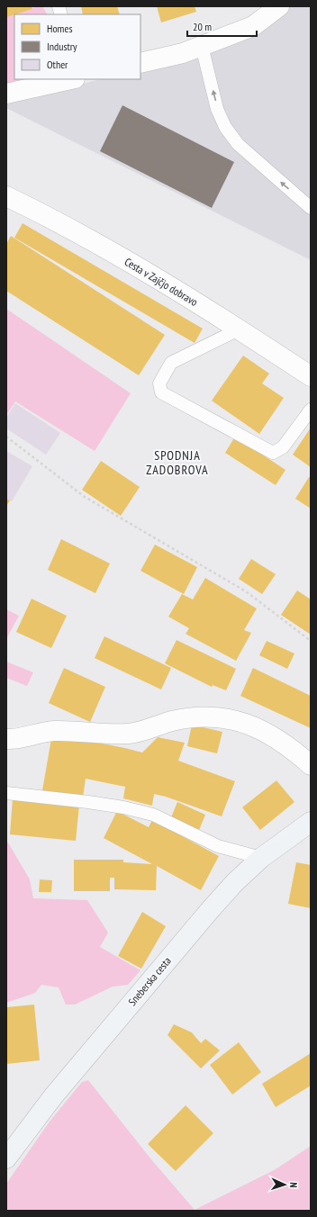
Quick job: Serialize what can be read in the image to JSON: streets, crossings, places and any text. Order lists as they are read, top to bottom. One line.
{"streets":{"street":["Cesta v Zajčjo dobravo","Sneberska cesta"]},"districts":["SPODNJA ZADOBROVA"],"legend":["Homes","Industry","Other"],"scale_bar":"20 m","north":"right"}
